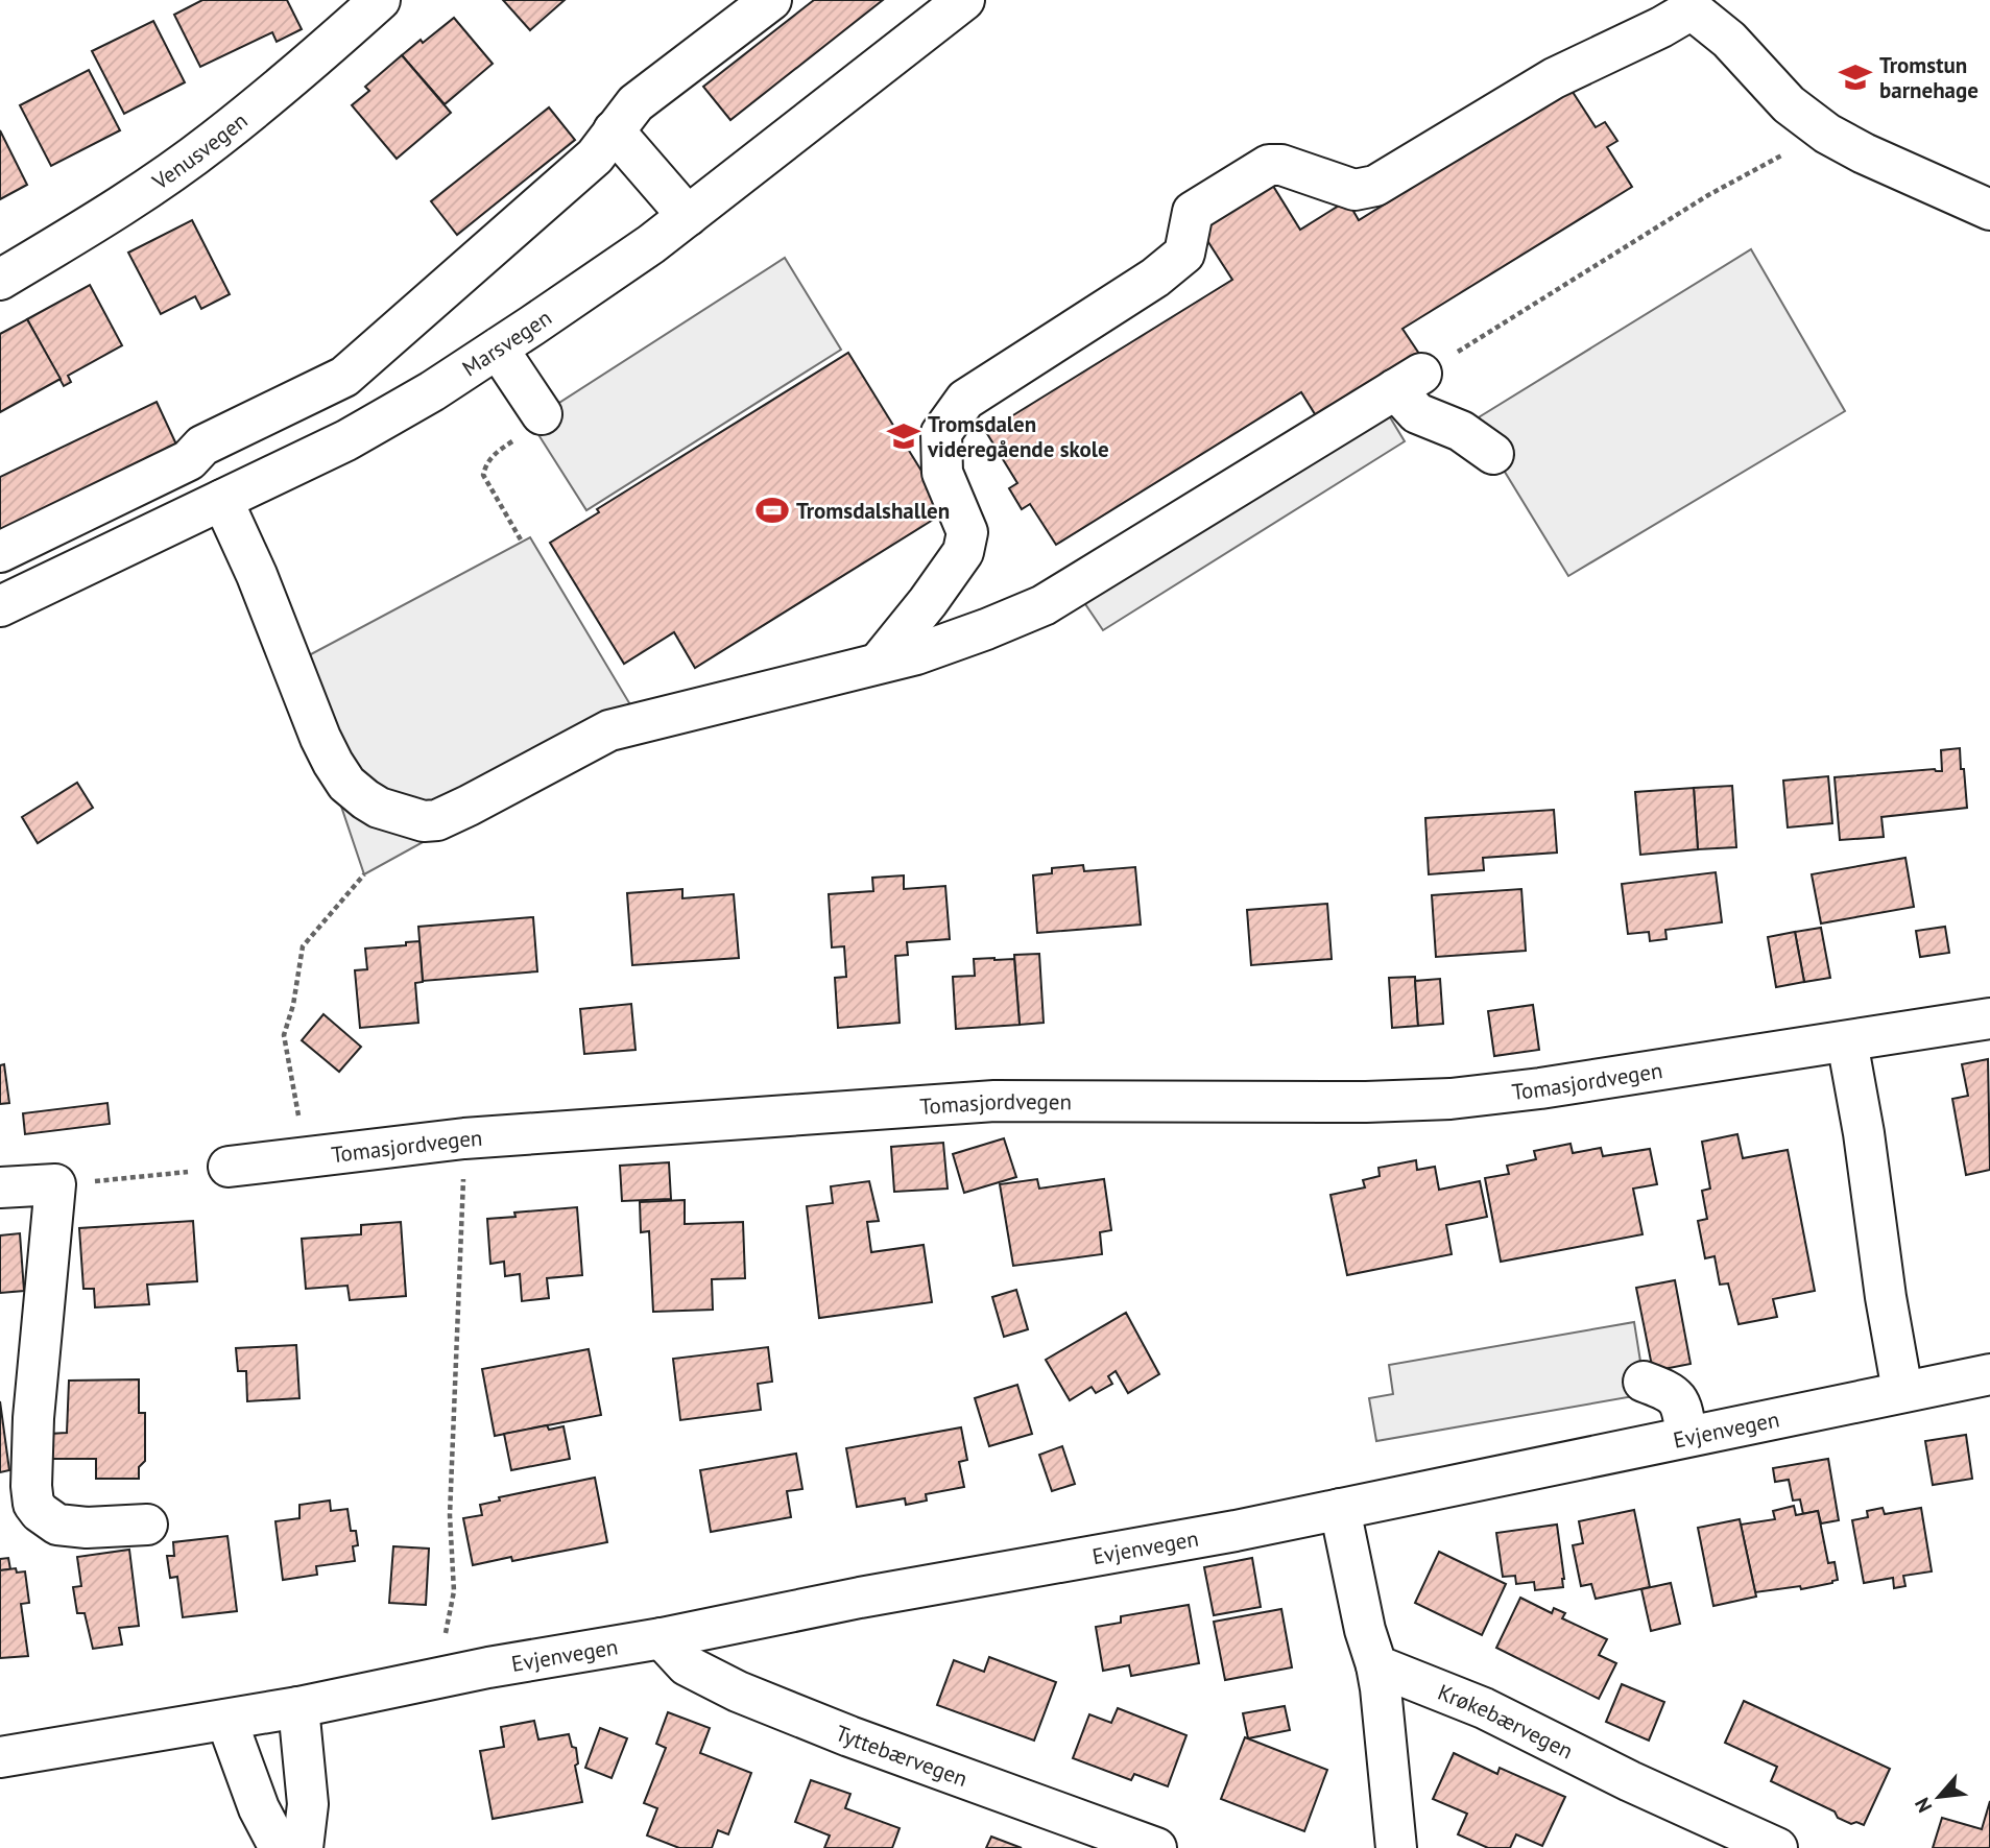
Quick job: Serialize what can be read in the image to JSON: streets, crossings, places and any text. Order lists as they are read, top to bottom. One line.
{"streets":{"street":["Venusvegen","Marsvegen","Tomasjordvegen","Evjenvegen","Krøkebærvegen","Tyttebærvegen"]},"crossings":[["Evjenvegen","Tyttebærvegen"]],"places":{"school or university":["Tromstun barnehage","Tromsdalen videregående skole"],"sports":["Tromsdalshallen"]},"north":"bottom left"}
